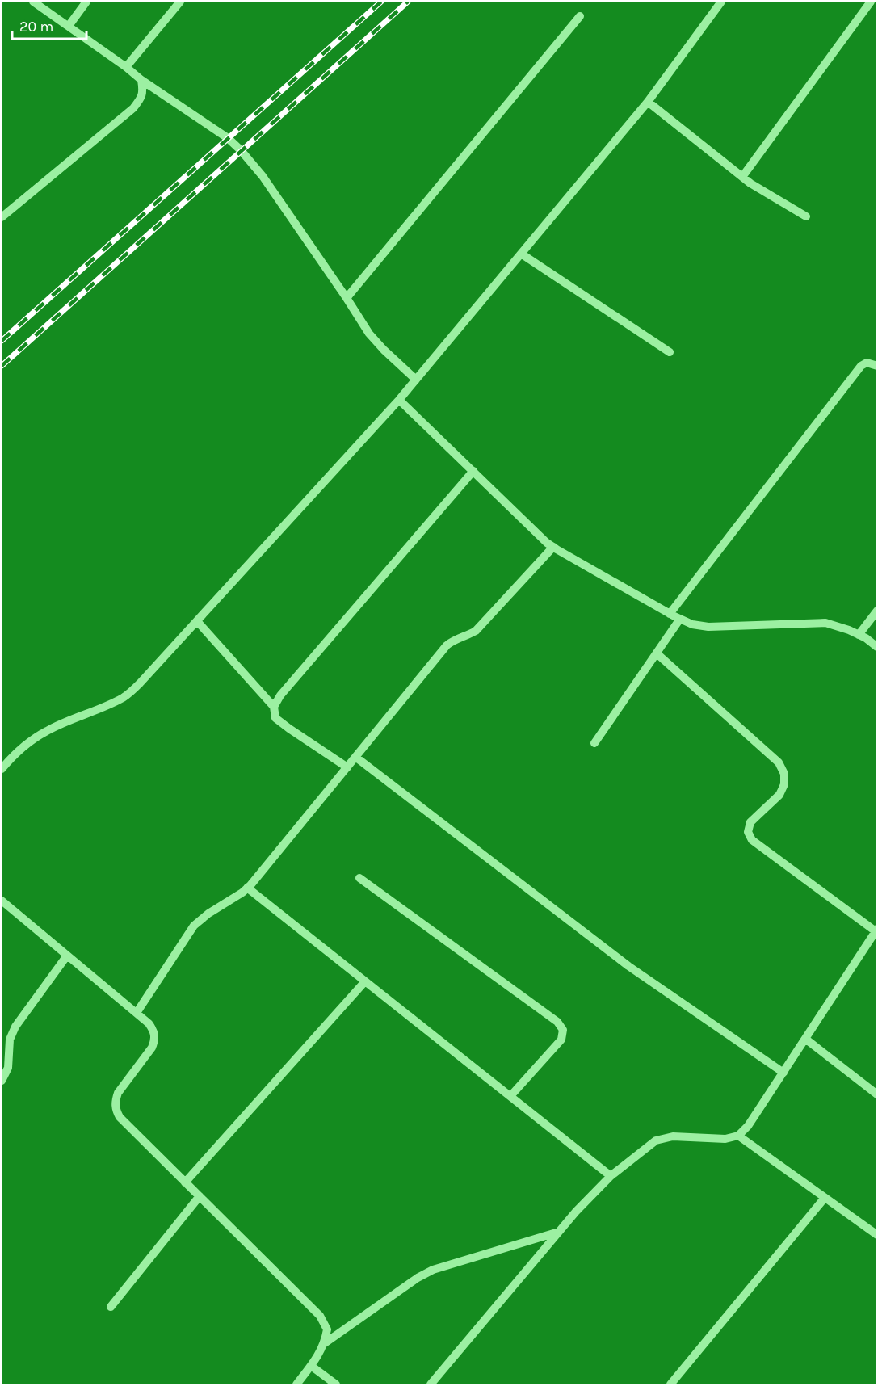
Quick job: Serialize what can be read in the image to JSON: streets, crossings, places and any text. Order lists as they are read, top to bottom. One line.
{"scale_bar":"20 m"}
